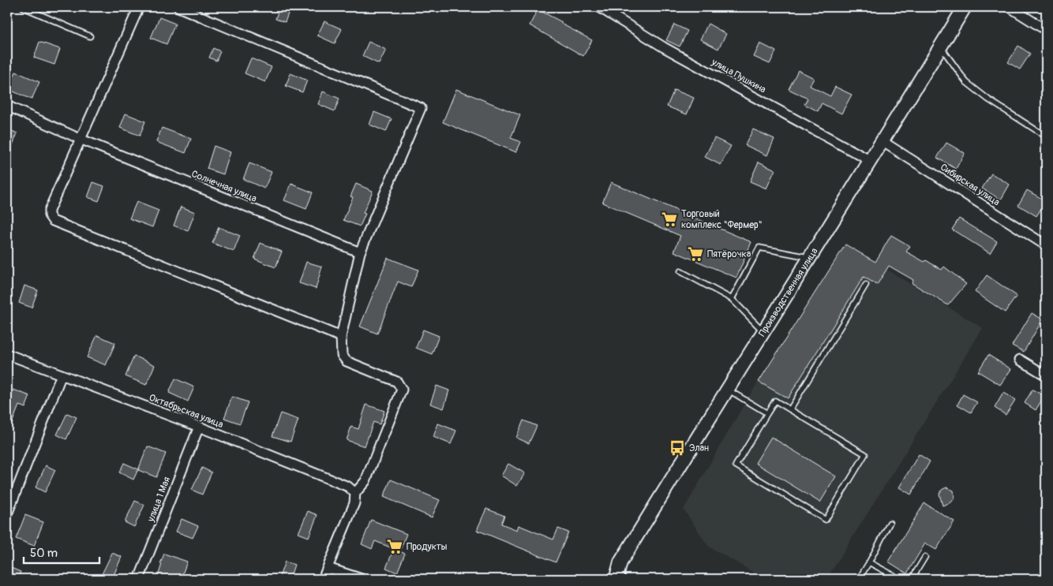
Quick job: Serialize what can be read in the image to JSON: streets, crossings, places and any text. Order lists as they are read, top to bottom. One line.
{"streets":{"street":["улица Пушкина","Сибирская улица","Солнечная улица","Производственная улица","Октябрьская улица","улица 1 Мая"]},"crossings":[["улица Пушкина","Производственная улица"],["Сибирская улица","Производственная улица"],["Октябрьская улица","улица 1 Мая"]],"places":{"supermarket":["Торговый комплекс \"Фермер\"","Пятёрочка","Продукты"],"bus stop":["Элан"]},"scale_bar":"50 m"}
